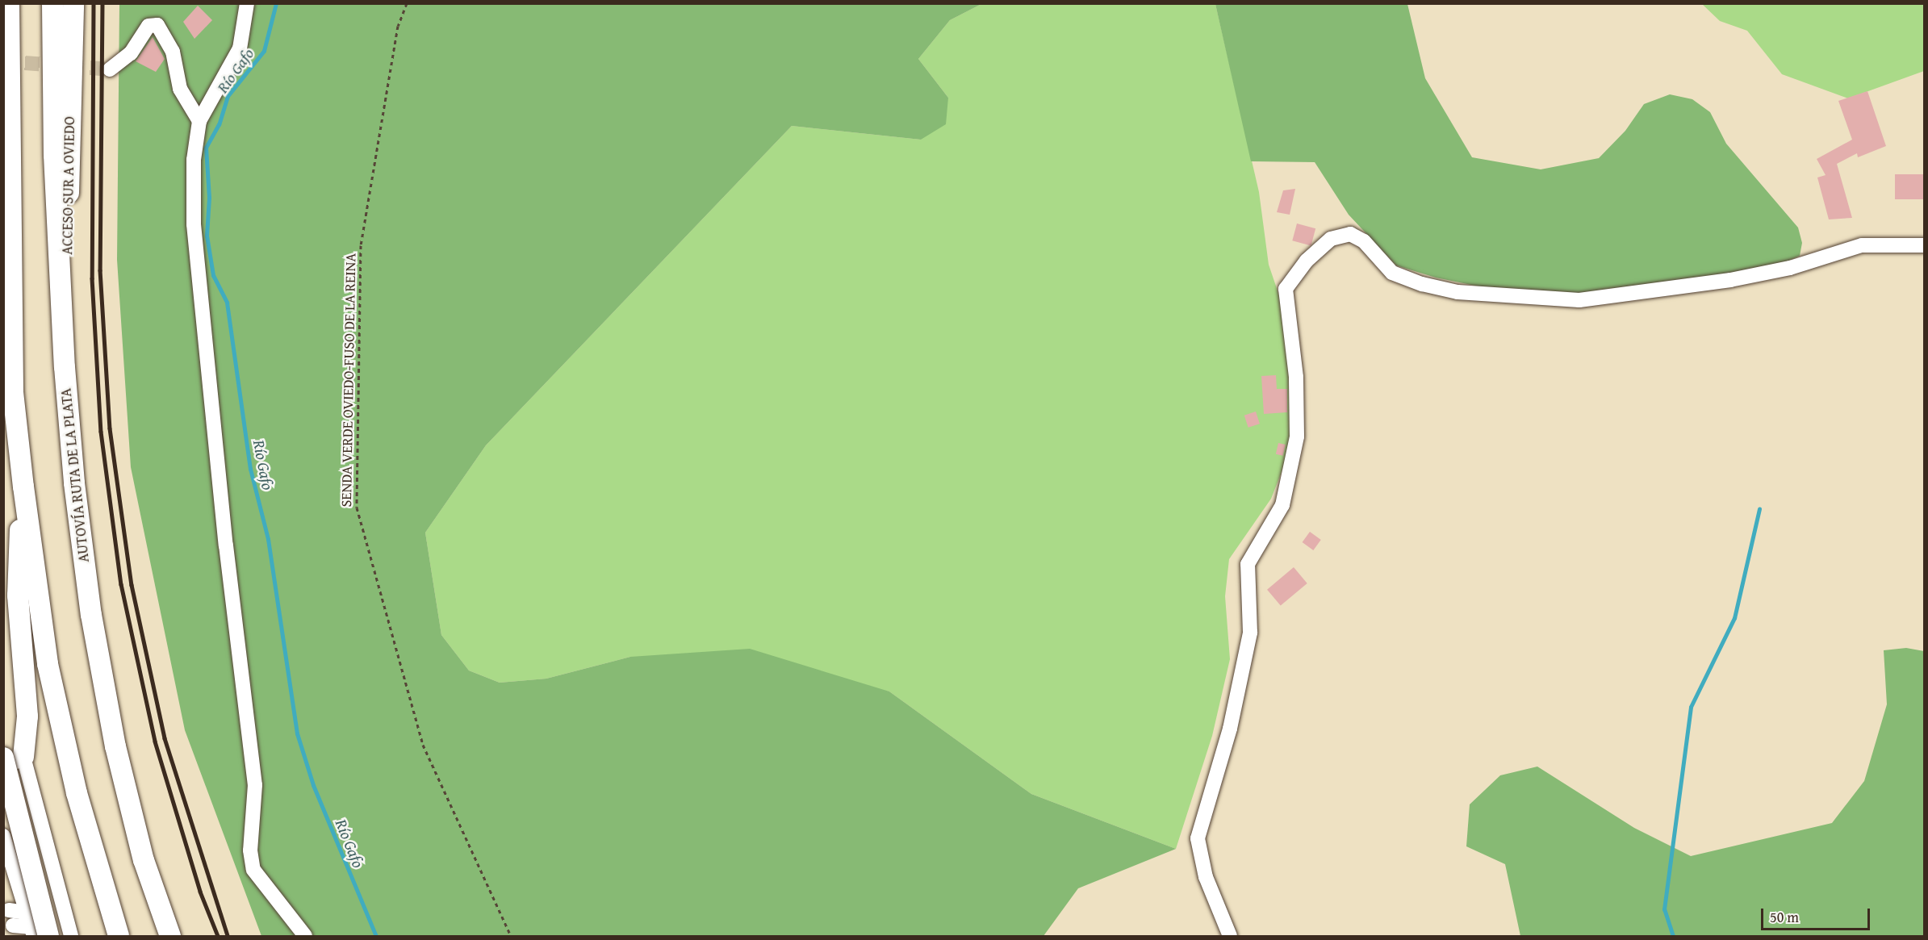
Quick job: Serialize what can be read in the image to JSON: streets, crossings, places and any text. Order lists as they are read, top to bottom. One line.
{"streets":{"highway":["ACCESO SUR A OVIEDO","AUTOVÍA RUTA DE LA PLATA"],"path":["SENDA VERDE OVIEDO-FUSO DE LA REINA"]},"crossings":[["ACCESO SUR A OVIEDO","AUTOVÍA RUTA DE LA PLATA"]],"water":["Río Gafo"],"scale_bar":"50 m"}
